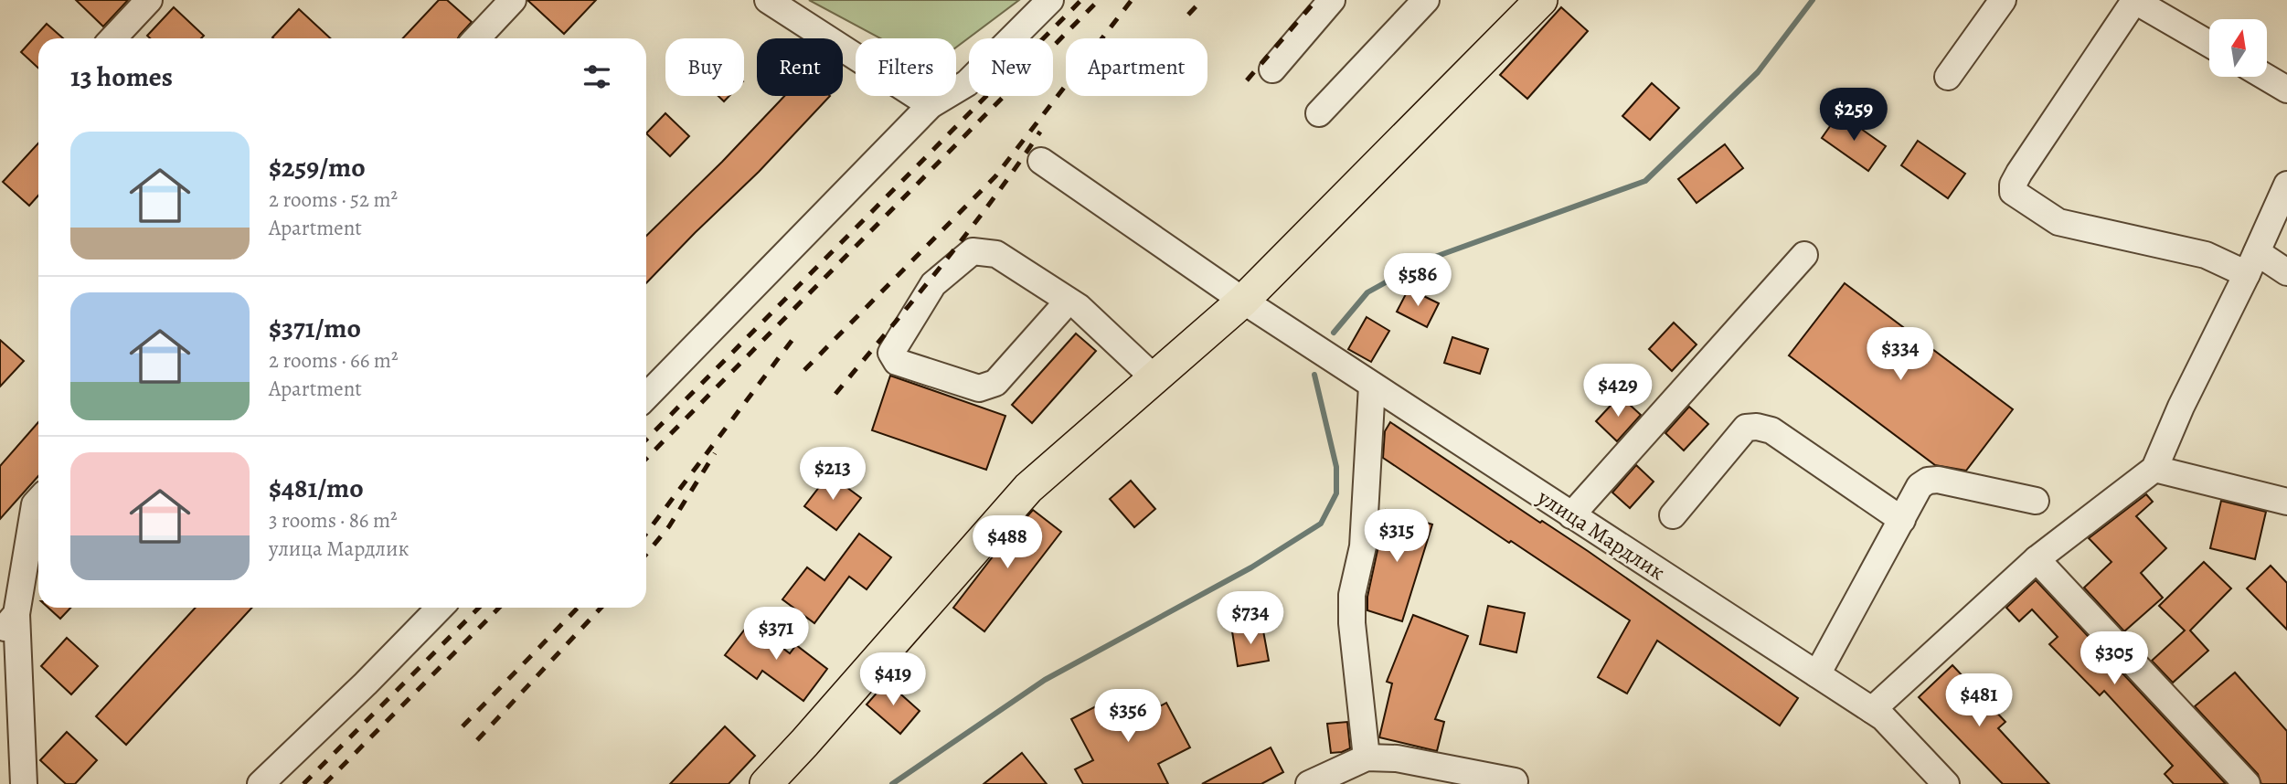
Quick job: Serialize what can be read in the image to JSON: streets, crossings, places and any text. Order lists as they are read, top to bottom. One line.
{"streets":{"street":["улица Мардлик"]},"north":"top","page":{"chip":["Buy","Rent","Filters","New","Apartment"],"heading":"13 homes","price":["$259","$586","$334","$429","$213","$315","$488","$734","$371","$305","$419","$481","$356"],"list":[{"name":"$259/mo","note":"2 rooms · 52 m² · Apartment"},{"name":"$371/mo","note":"2 rooms · 66 m² · Apartment"},{"name":"$481/mo","note":"3 rooms · 86 m² · улица Мардлик"}]}}
